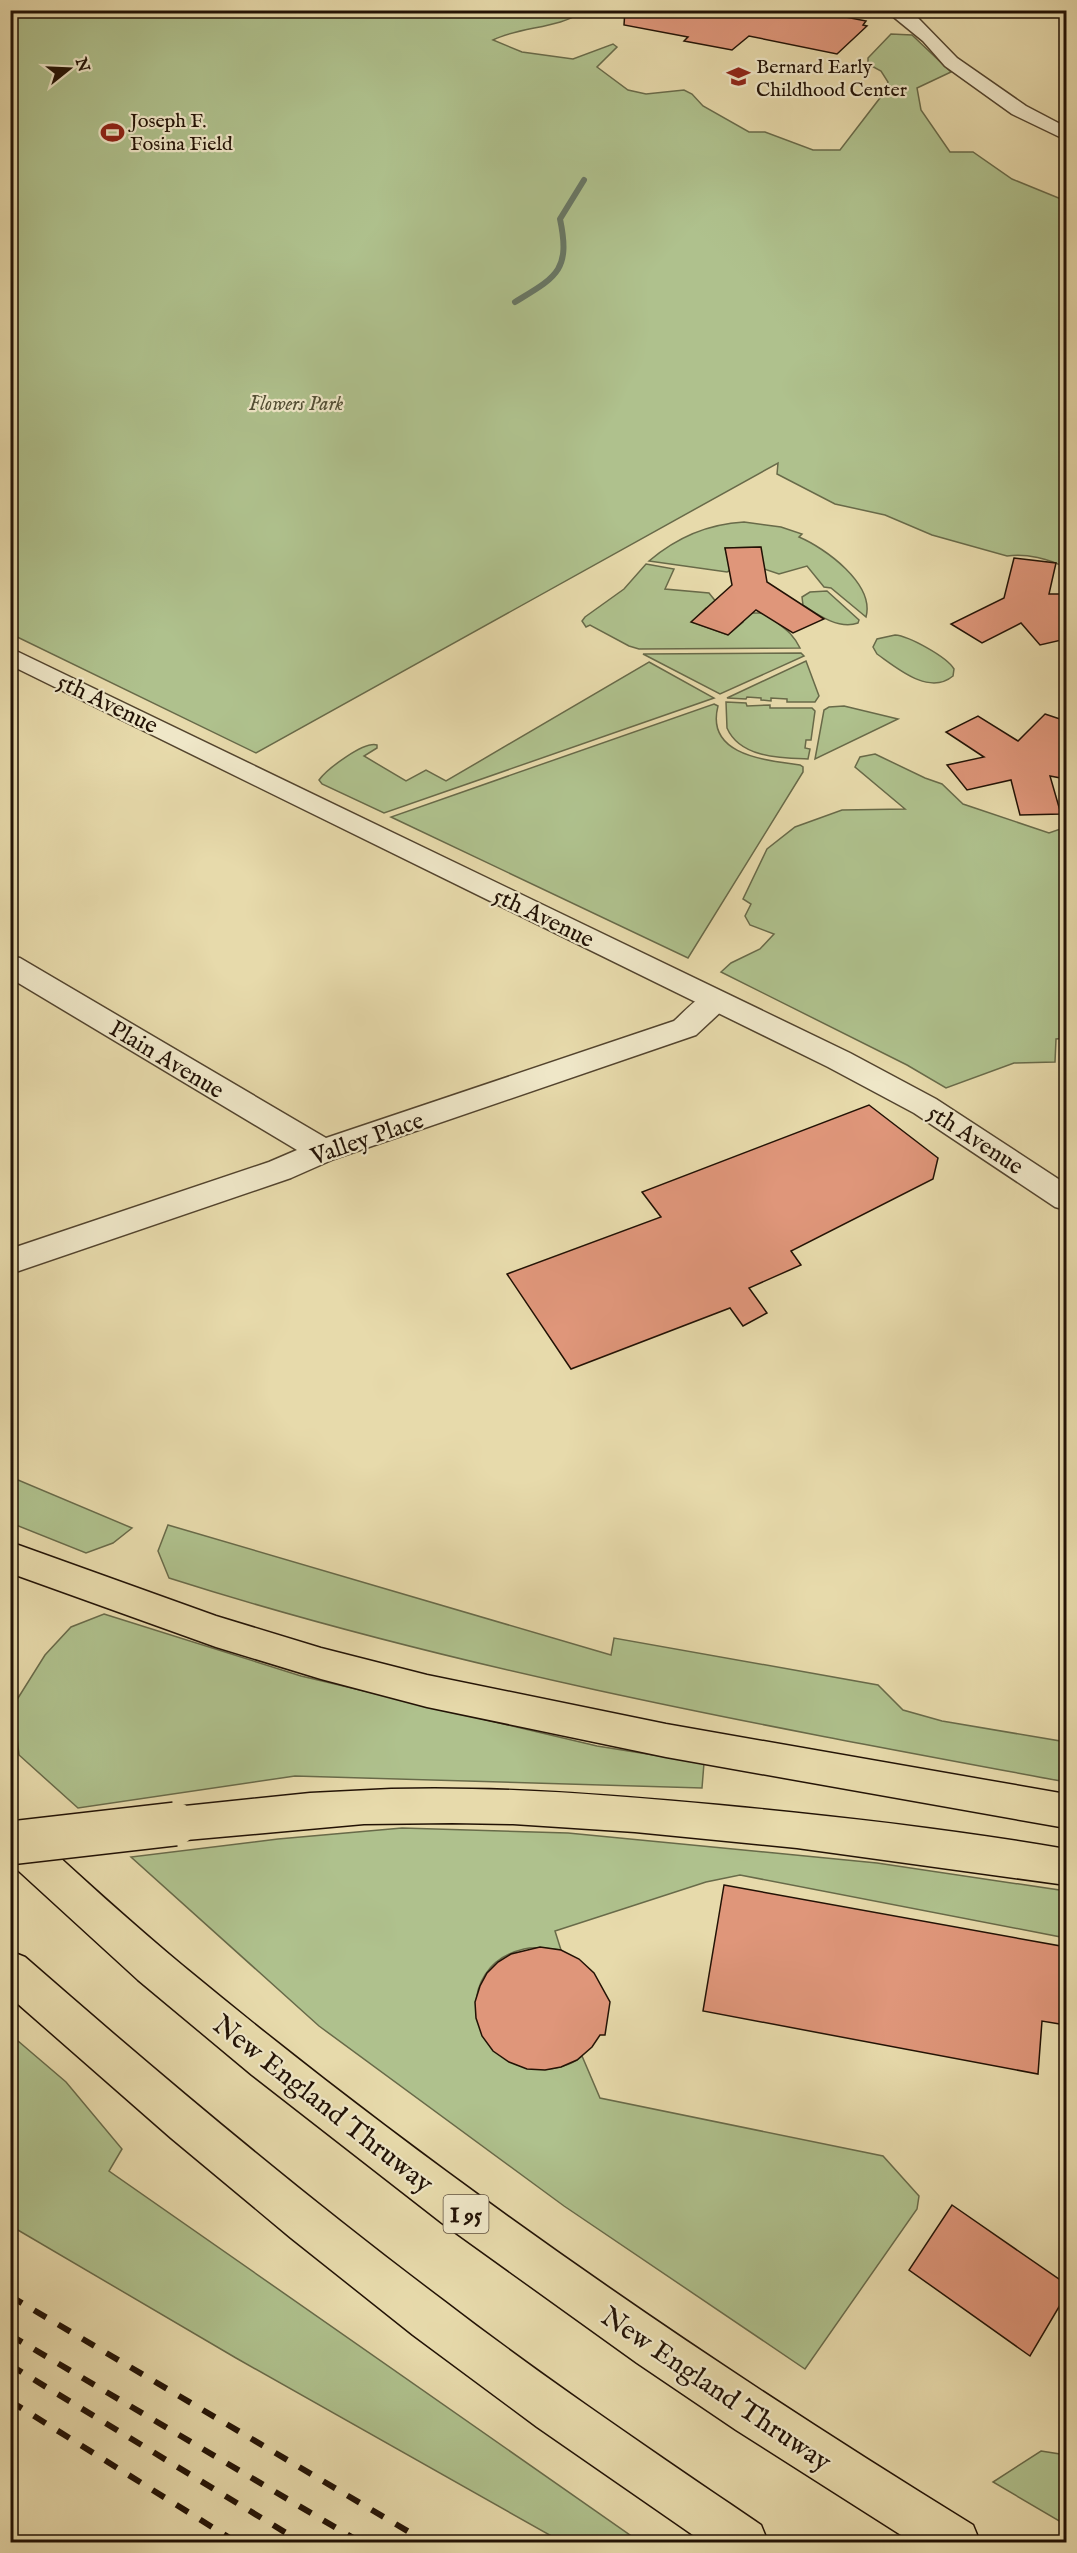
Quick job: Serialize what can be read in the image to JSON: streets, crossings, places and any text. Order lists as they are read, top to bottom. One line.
{"streets":{"highway":["New England Thruway","I 95"],"street":["5th Avenue","Plain Avenue","Valley Place"]},"crossings":[["5th Avenue","Valley Place"],["Plain Avenue","Valley Place"]],"parks":["Flowers Park"],"places":{"school or university":["Bernard Early Childhood Center"],"sports":["Joseph F. Fosina Field"]},"north":"right"}
